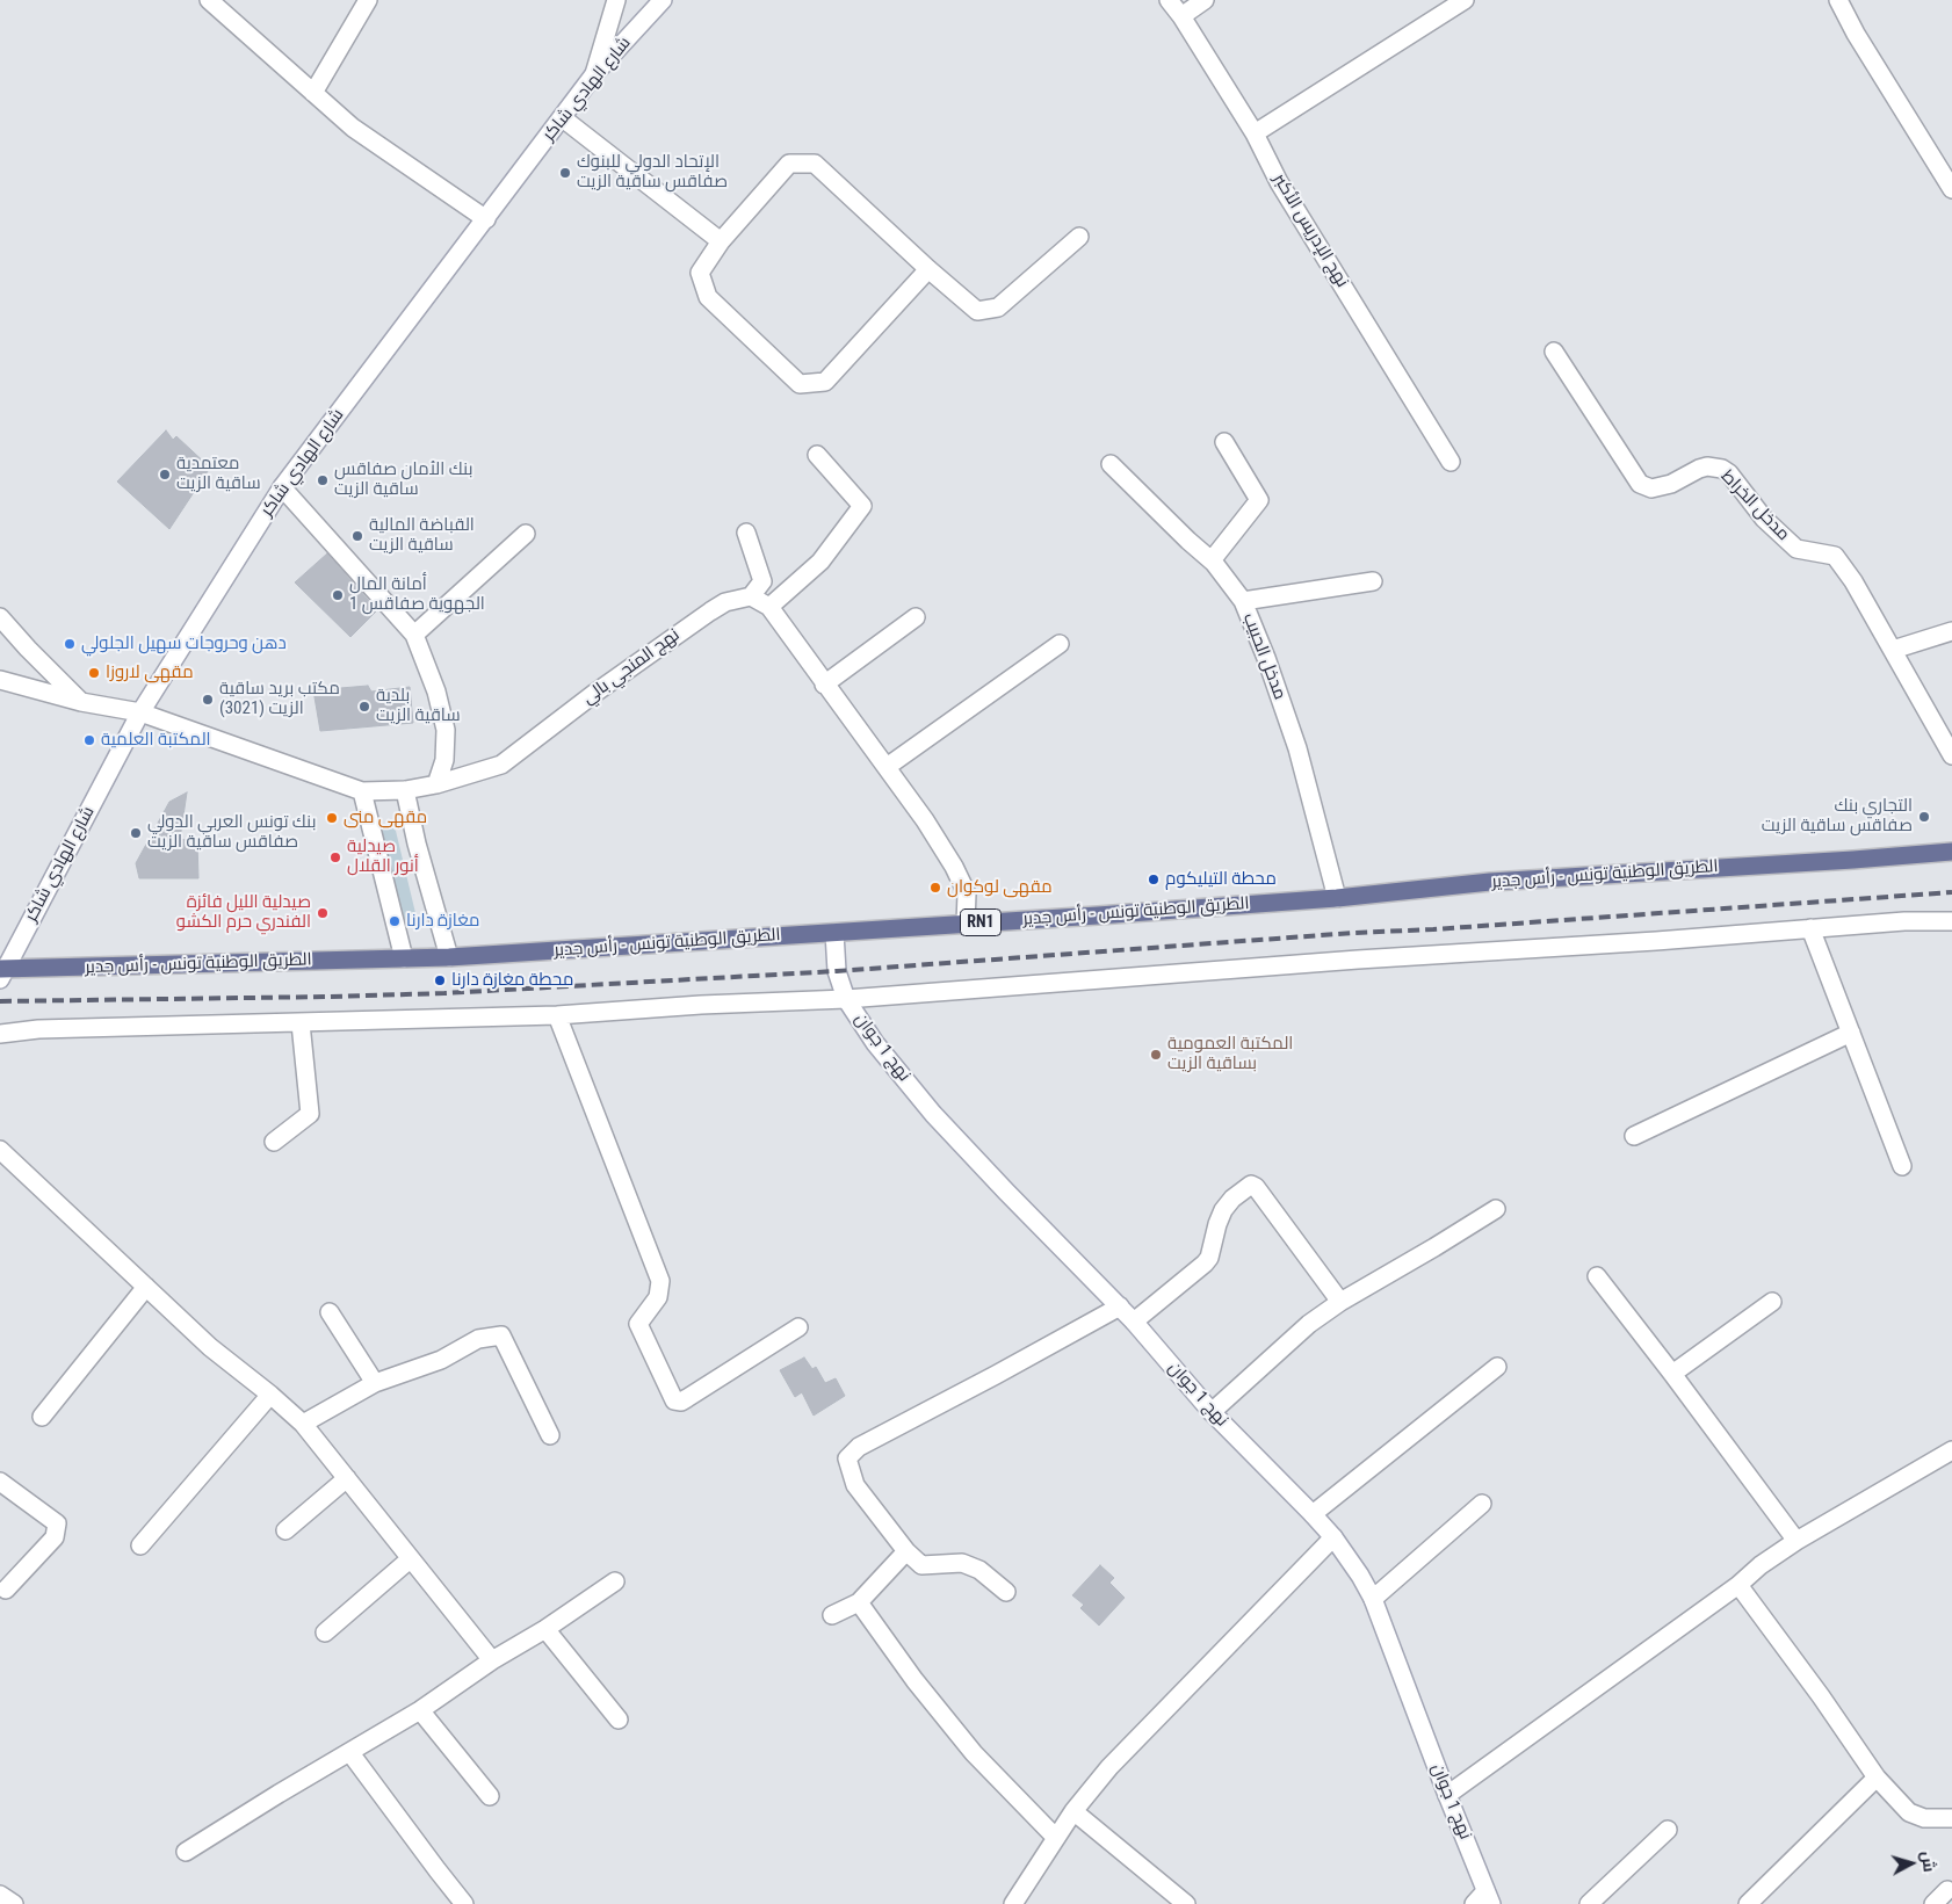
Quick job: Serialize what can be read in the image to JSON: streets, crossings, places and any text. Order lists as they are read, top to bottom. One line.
{"streets":{"main road":["الطريق الوطنية تونس - رأس جدير","RN1"],"street":["شارع الهادي شاكر","نهج الإدريس الأكبر","مدخل الخراط","مدخل الحبيب","نهج المنجي بالي","نهج 1 جوان"]},"crossings":[["شارع الهادي شاكر","نهج المنجي بالي"],["شارع الهادي شاكر","الطريق الوطنية تونس - رأس جدير"],["مدخل الحبيب","الطريق الوطنية تونس - رأس جدير"],["الطريق الوطنية تونس - رأس جدير","نهج 1 جوان"]],"places":["الإتحاد الدولي للبنوك صفاقس ساقية الزيت","معتمدية ساقية الزيت","بنك الأمان صفاقس ساقية الزيت","القباضة المالية ساقية الزيت","أمانة المال الجهوية صفاقس 1","دهن وحروجات سهيل الجلولي","مقهى لاروزا","مكتب بريد ساقية الزيت (3021)","بلدية ساقية الزيت","المكتبة العلمية","التجاري بنك صفاقس ساقية الزيت","مقهى منى","بنك تونس العربي الدولي صفاقس ساقية الزيت","صيدلية أنور القلال","محطة التيليكوم","مقهى لوكوان","صيدلية الليل فائزة الفندري حرم الكشو","مغازة دارنا","محطة مغازة دارنا","المكتبة العمومية بساقية الزيت"],"north":"right"}
